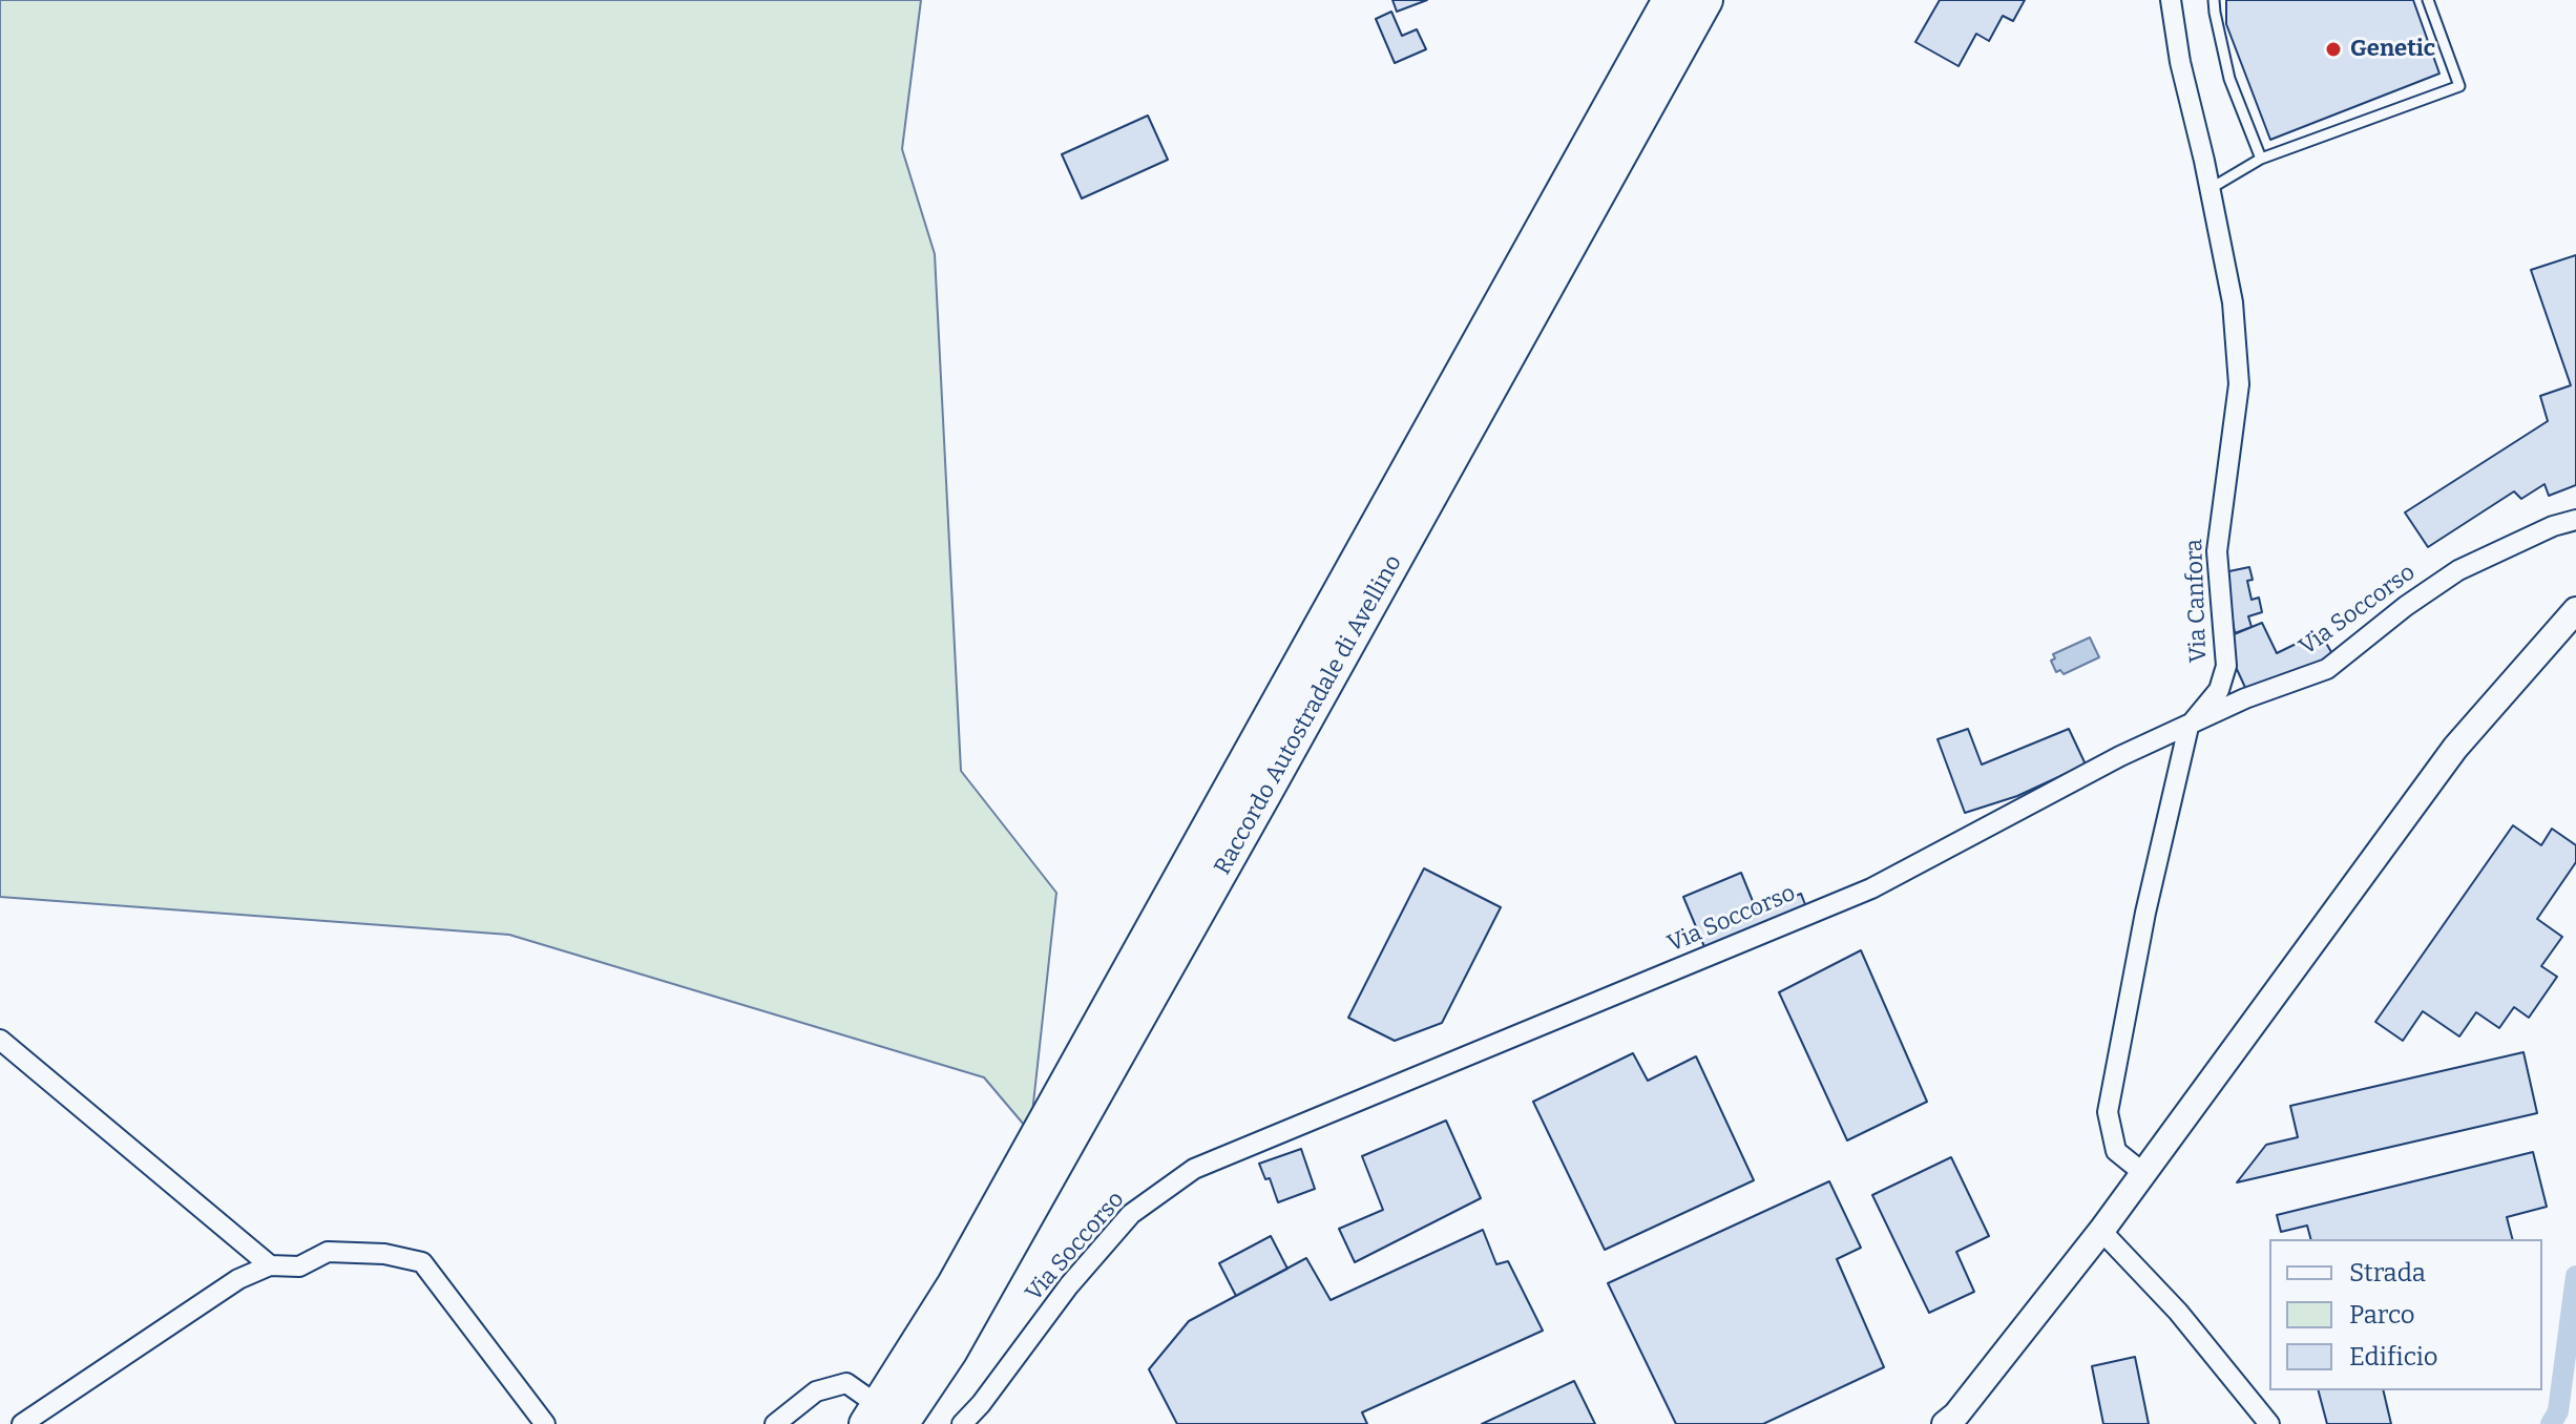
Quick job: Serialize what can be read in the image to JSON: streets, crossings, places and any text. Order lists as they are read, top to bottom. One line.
{"streets":{"highway":["Raccordo Autostradale di Avellino"],"street":["Via Canfora","Via Soccorso"]},"crossings":[["Via Canfora","Via Soccorso"]],"places":["Genetic"],"legend":["Strada","Parco","Edificio"]}
